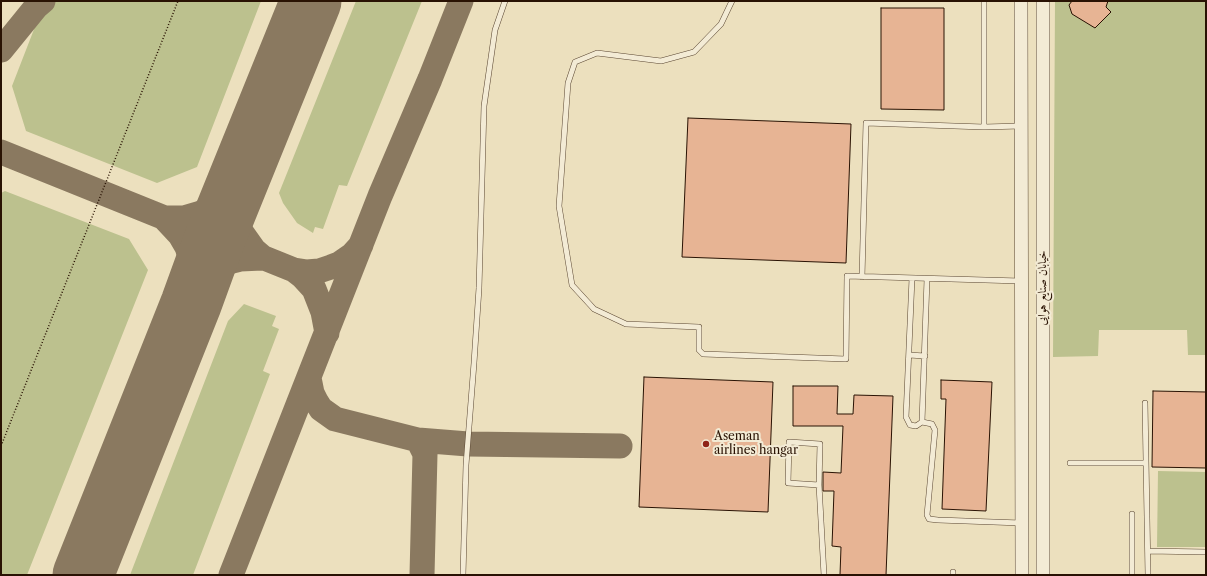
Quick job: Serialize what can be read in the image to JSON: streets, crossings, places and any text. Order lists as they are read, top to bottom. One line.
{"streets":{"street":["خیابان صنایع هوایی"]},"places":["Aseman airlines hangar"]}
